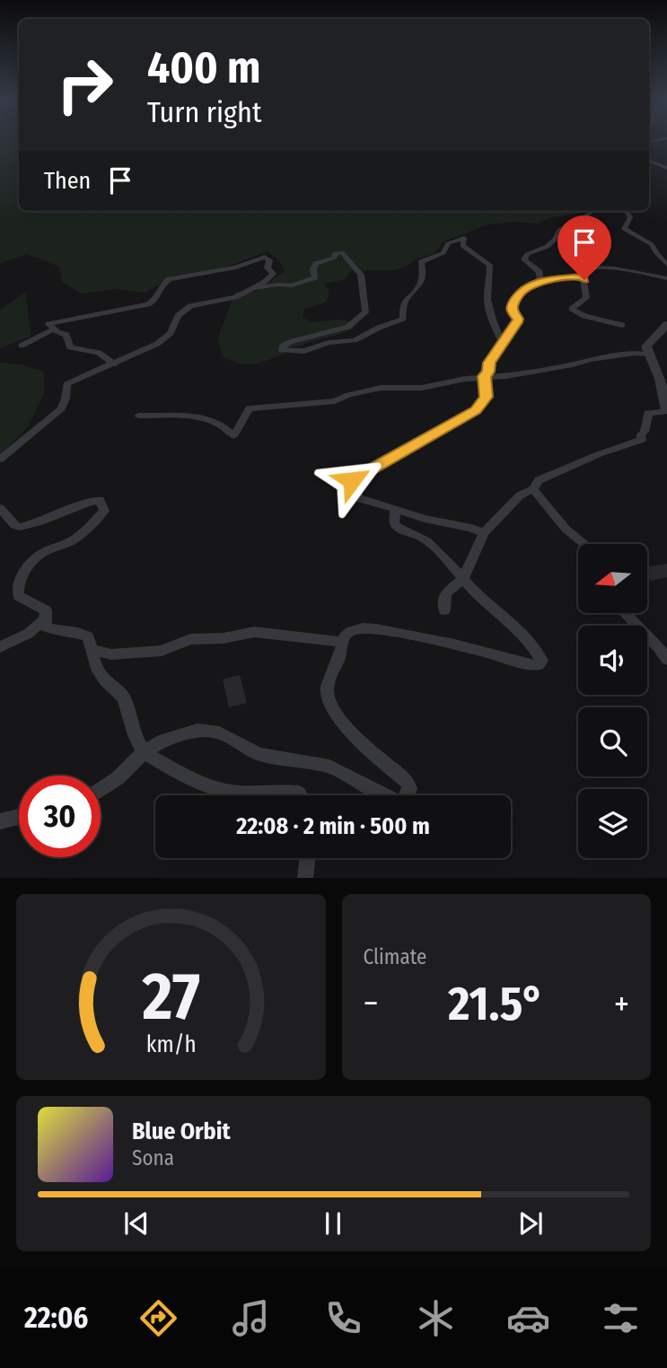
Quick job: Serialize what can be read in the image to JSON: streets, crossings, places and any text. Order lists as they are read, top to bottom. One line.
{"north":"left","page":{"turn":["400 m","Turn right"],"then":"Then","limit":"30","trip":"22:08 · 2 min · 500 m","tile":"Climate","heat":["−","21.5°","+"],"song":["Blue Orbit","Sona"],"tabs":"22:06","gauge":["27","km/h"]}}
